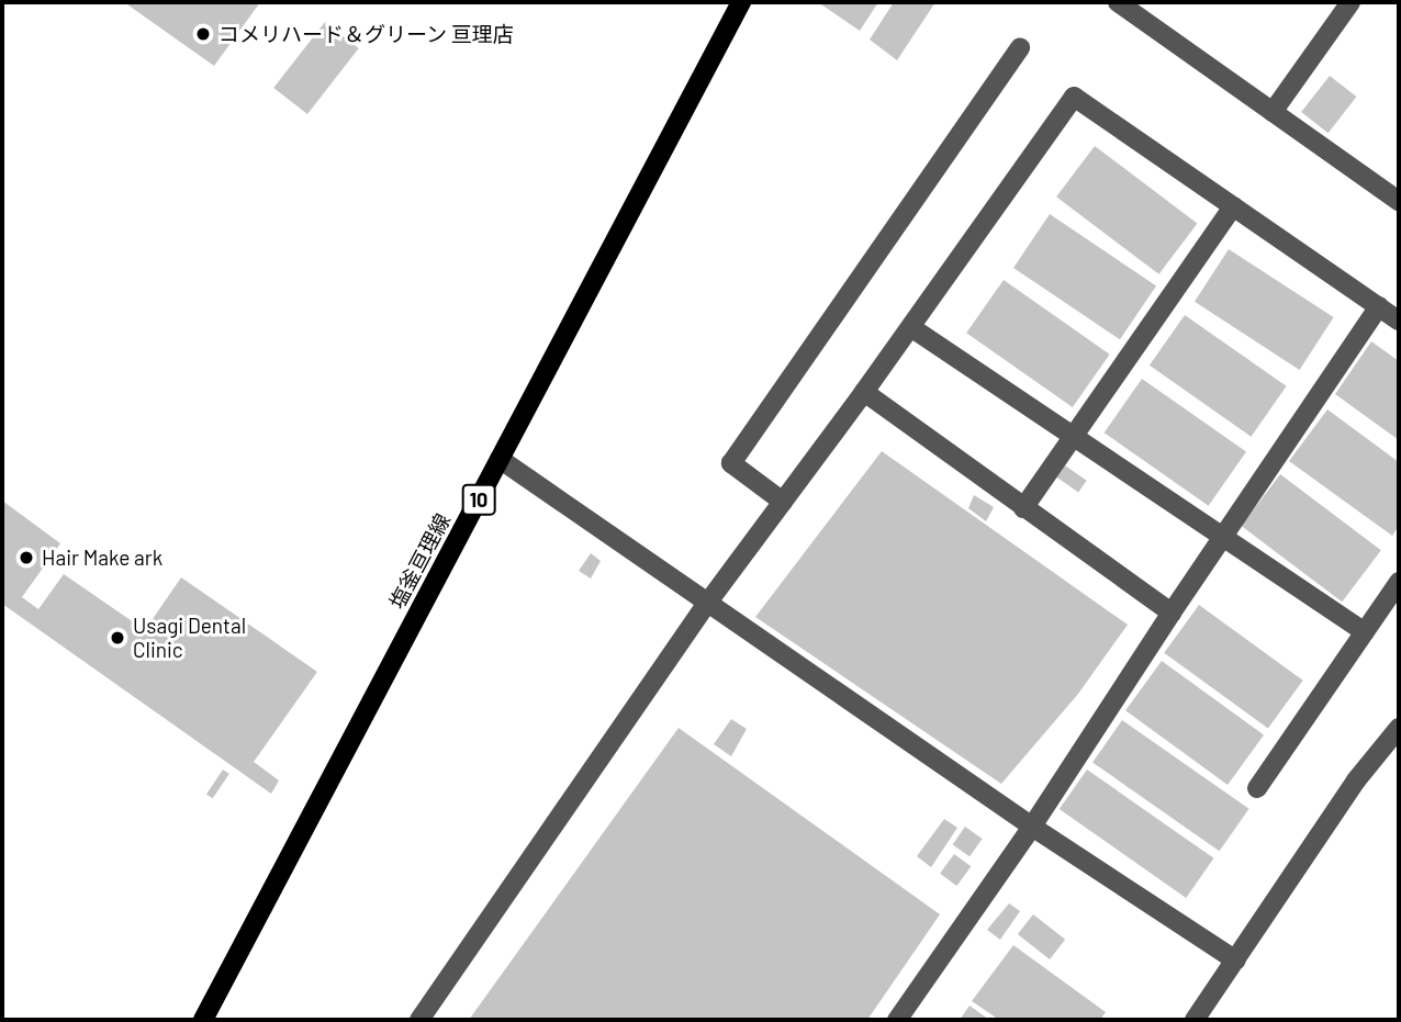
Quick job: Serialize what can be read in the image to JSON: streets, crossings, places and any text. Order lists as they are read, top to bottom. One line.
{"streets":{"main road":["10","塩釜亘理線"]},"places":["コメリハード＆グリーン 亘理店","Hair Make ark","Usagi Dental Clinic"]}
